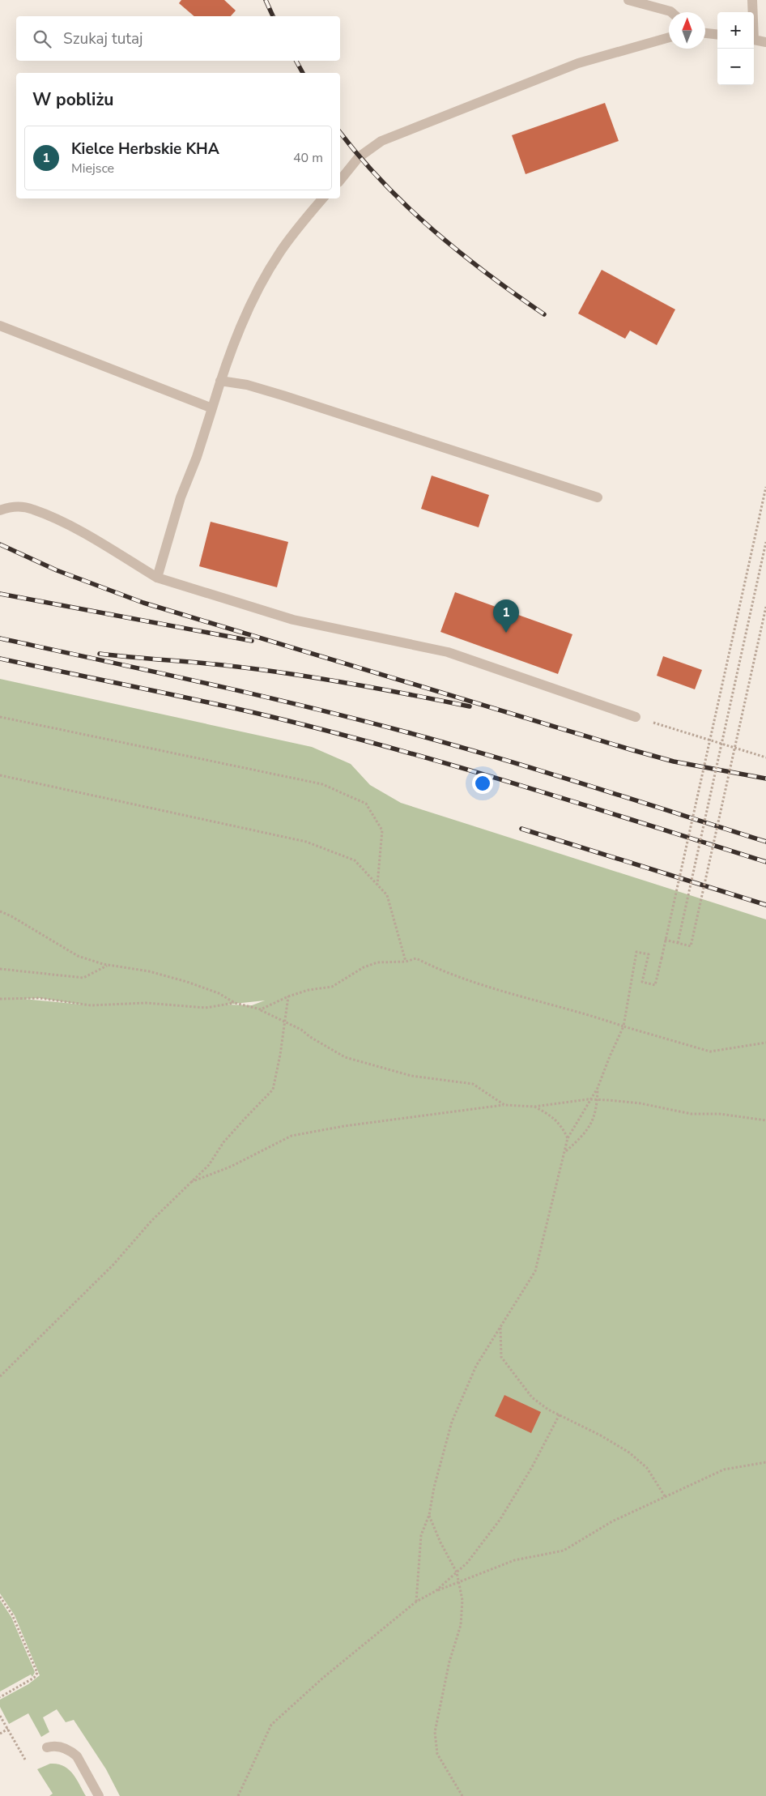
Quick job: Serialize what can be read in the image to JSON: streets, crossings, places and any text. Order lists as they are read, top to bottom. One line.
{"north":"top","page":{"map_buttons":["+","−"],"search":"Szukaj tutaj","heading":"W pobliżu","list":[{"mark":"1","name":"Kielce Herbskie KHA","note":"Miejsce","value":"40 m"}],"pins":"1"}}
